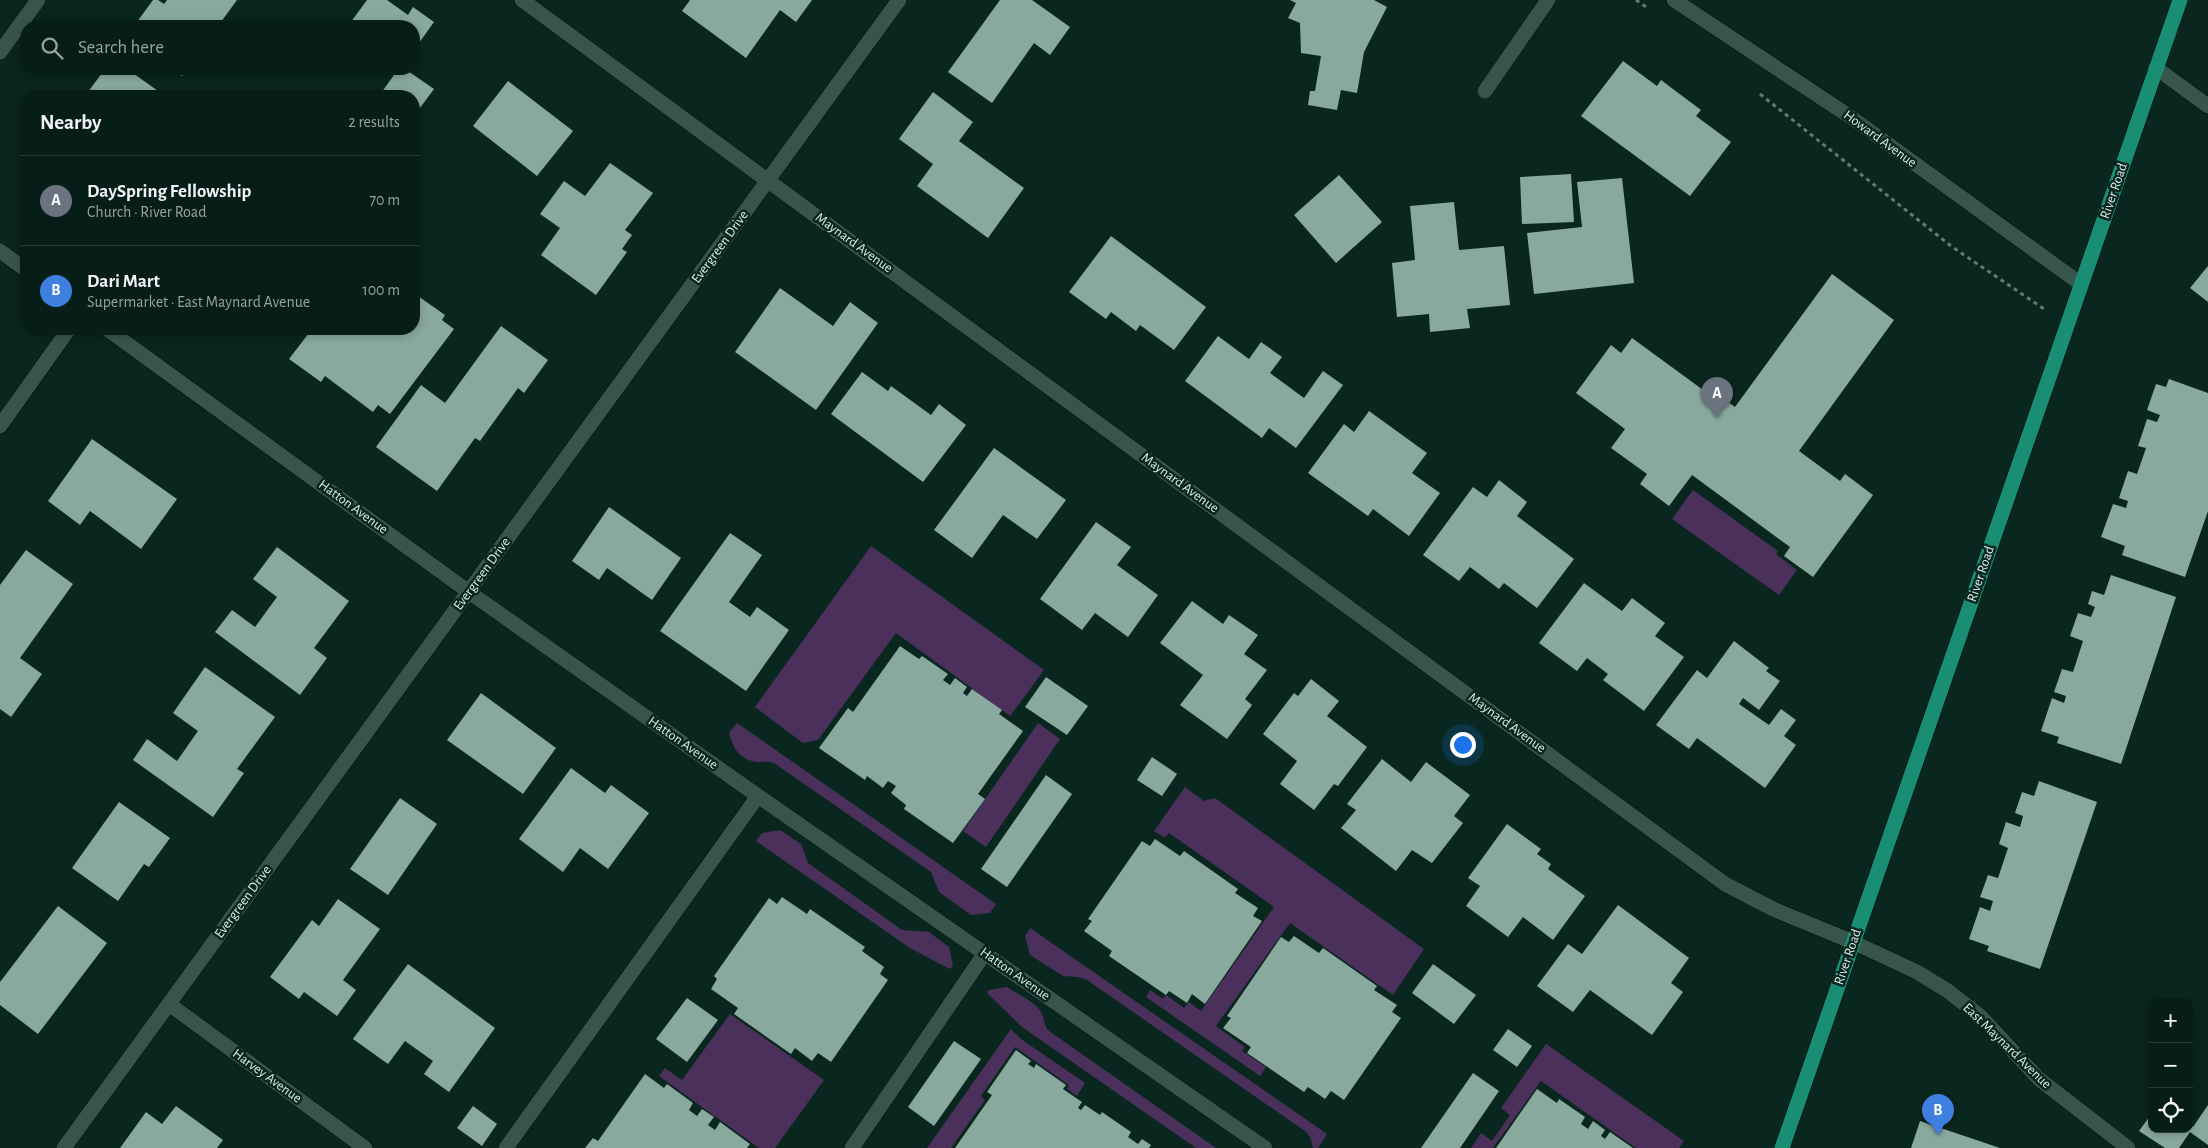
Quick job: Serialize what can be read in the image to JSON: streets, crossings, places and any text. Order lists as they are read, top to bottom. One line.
{"streets":{"main road":["River Road"],"street":["Howard Avenue","Maynard Avenue","Evergreen Drive","Hatton Avenue","East Maynard Avenue","Harvey Avenue"]},"crossings":[["Howard Avenue","River Road"],["River Road","Maynard Avenue"],["River Road","East Maynard Avenue"],["Maynard Avenue","Evergreen Drive"],["Maynard Avenue","East Maynard Avenue"],["Evergreen Drive","Hatton Avenue"],["Evergreen Drive","Harvey Avenue"]],"page":{"search":"Search here","heading":["Nearby","2 results"],"list":[{"mark":"A","name":"DaySpring Fellowship","note":"Church · River Road","value":"70 m"},{"mark":"B","name":"Dari Mart","note":"Supermarket · East Maynard Avenue","value":"100 m"}],"pins":["A","B"],"map_buttons":["+","−"]}}
